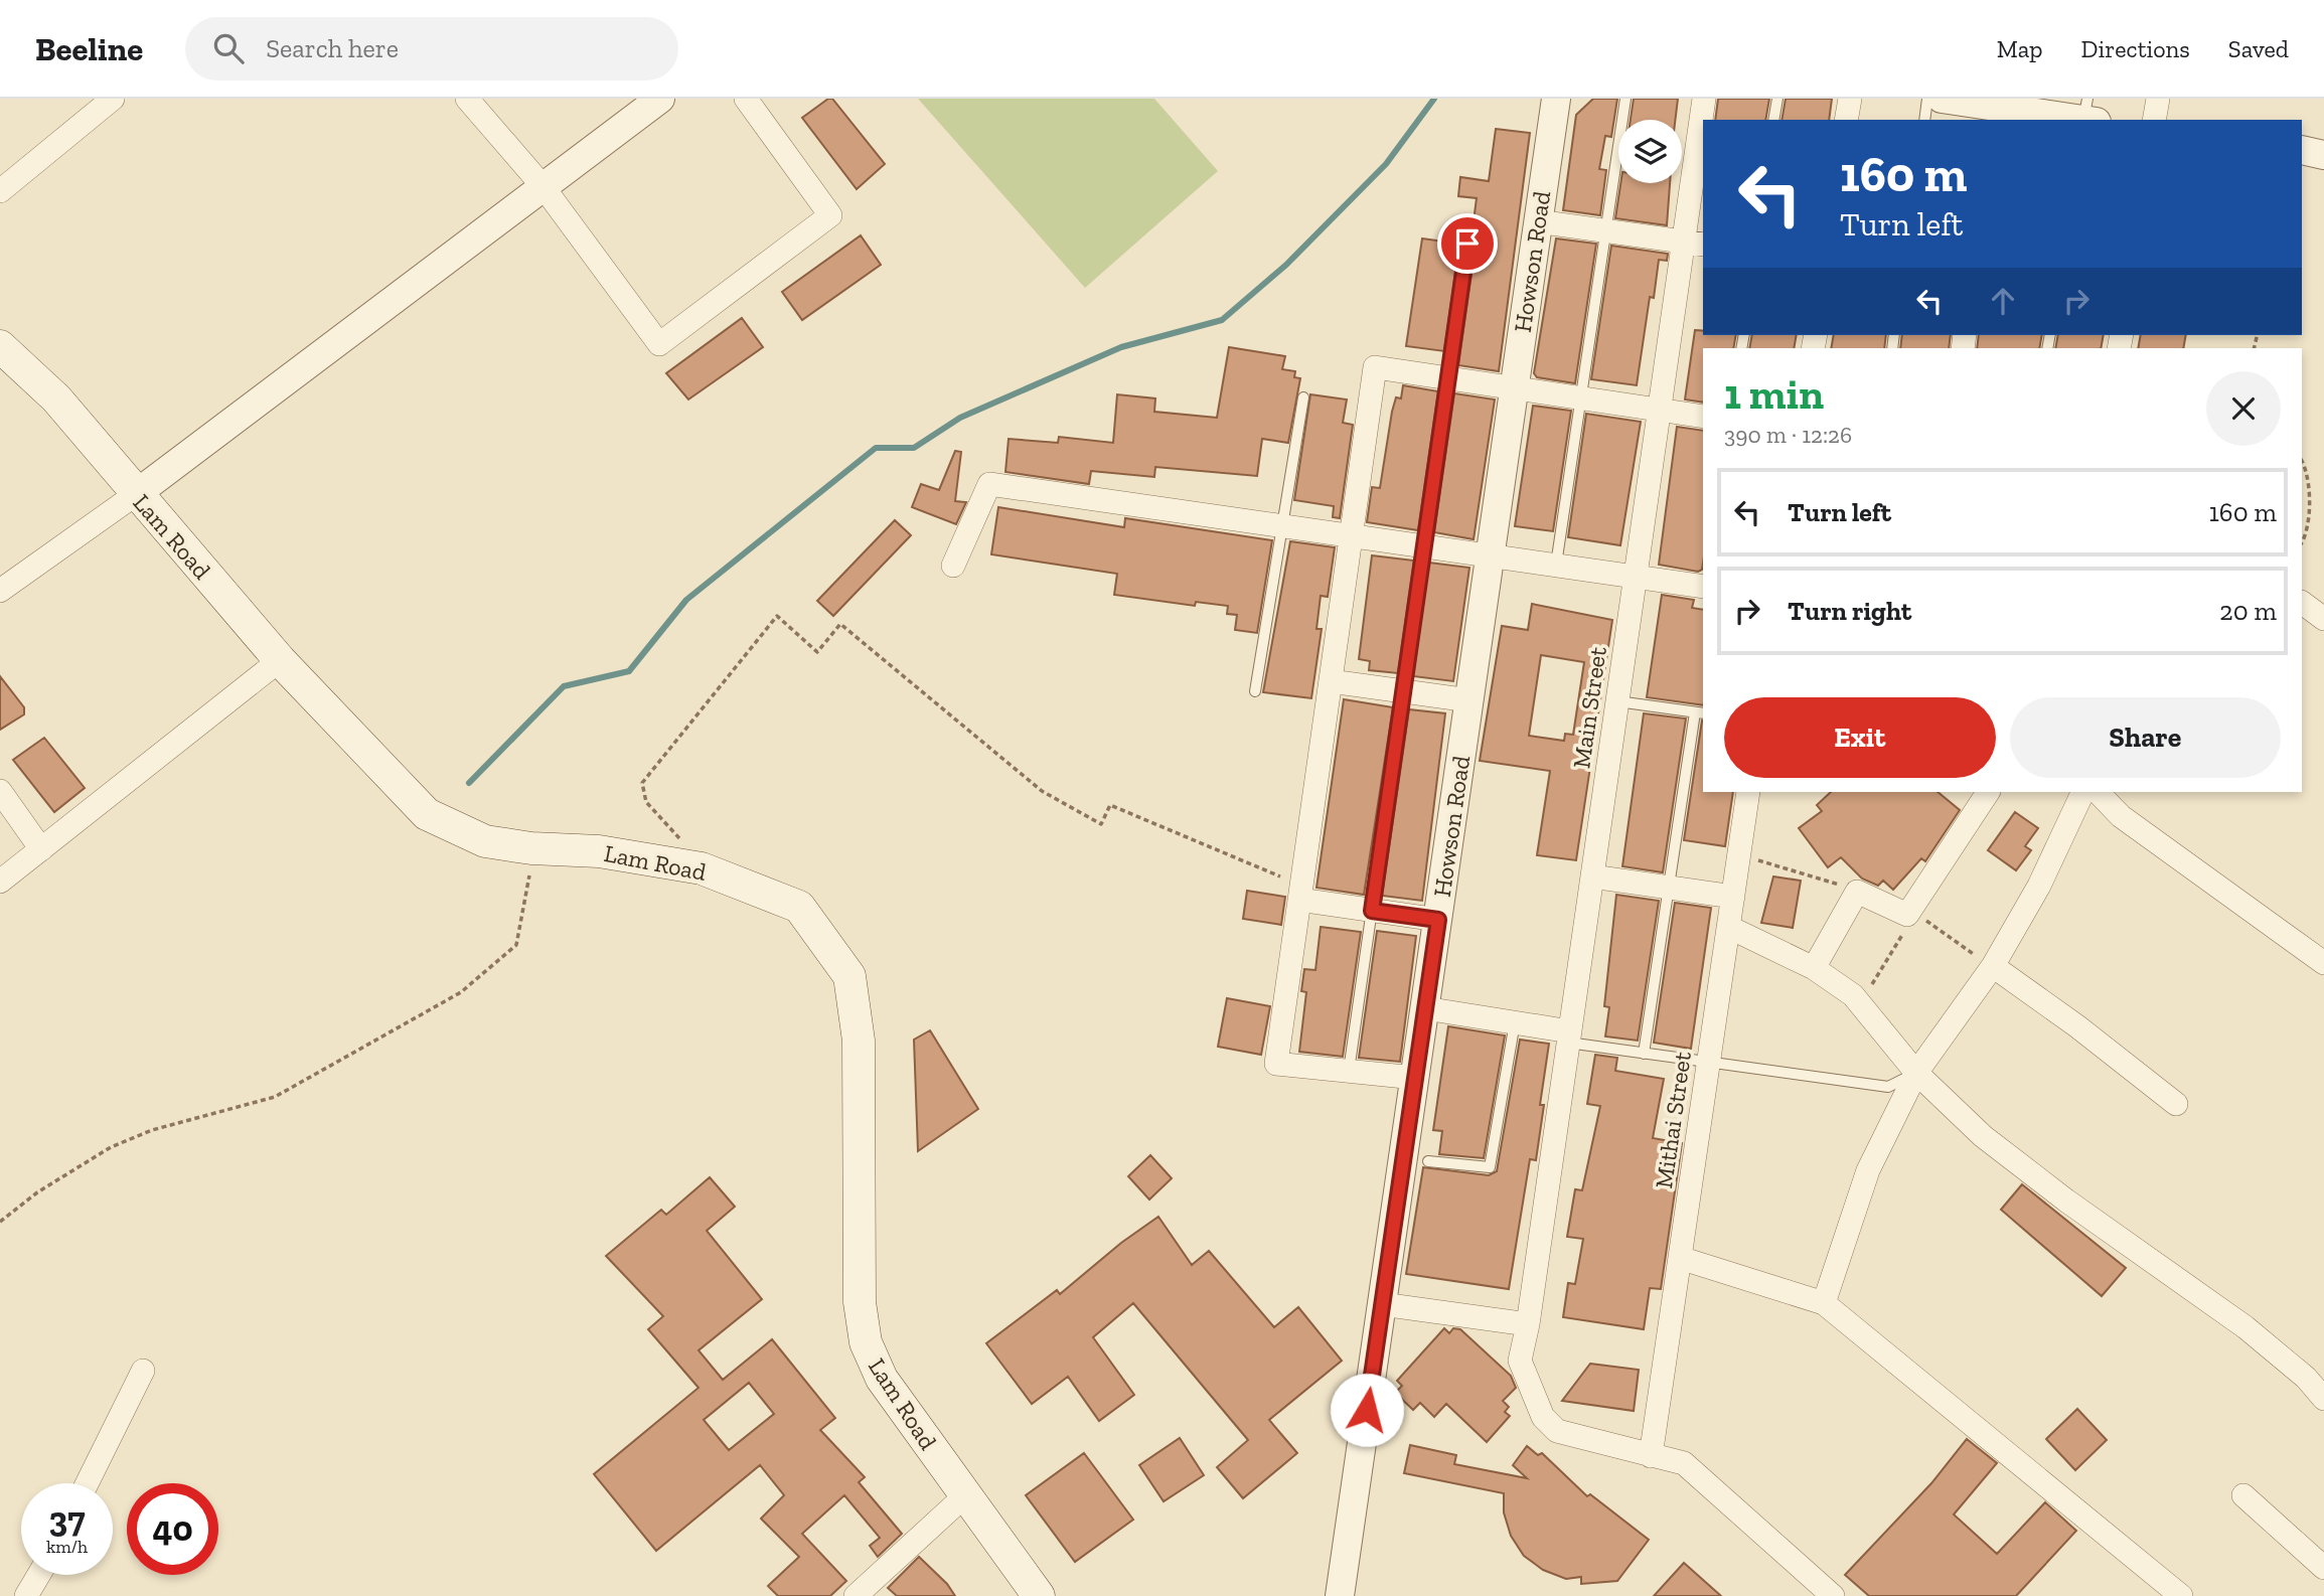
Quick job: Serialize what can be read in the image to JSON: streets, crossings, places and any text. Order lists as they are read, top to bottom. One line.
{"streets":{"main road":["Lam Road"],"street":["Howson Road","Main Street","Mithai Street"]},"crossings":[["Main Street","Mithai Street"]],"page":{"header":"Beeline","search":"Search here","nav":["Map","Directions","Saved"],"turn":["160 m","Turn left"],"heading":["1 min","390 m · 12:26"],"list":[{"name":"Turn left","value":"160 m"},{"name":"Turn right","value":"20 m"}],"buttons":["Exit","Share"],"speed":"37 km/h","limit":"40"}}
